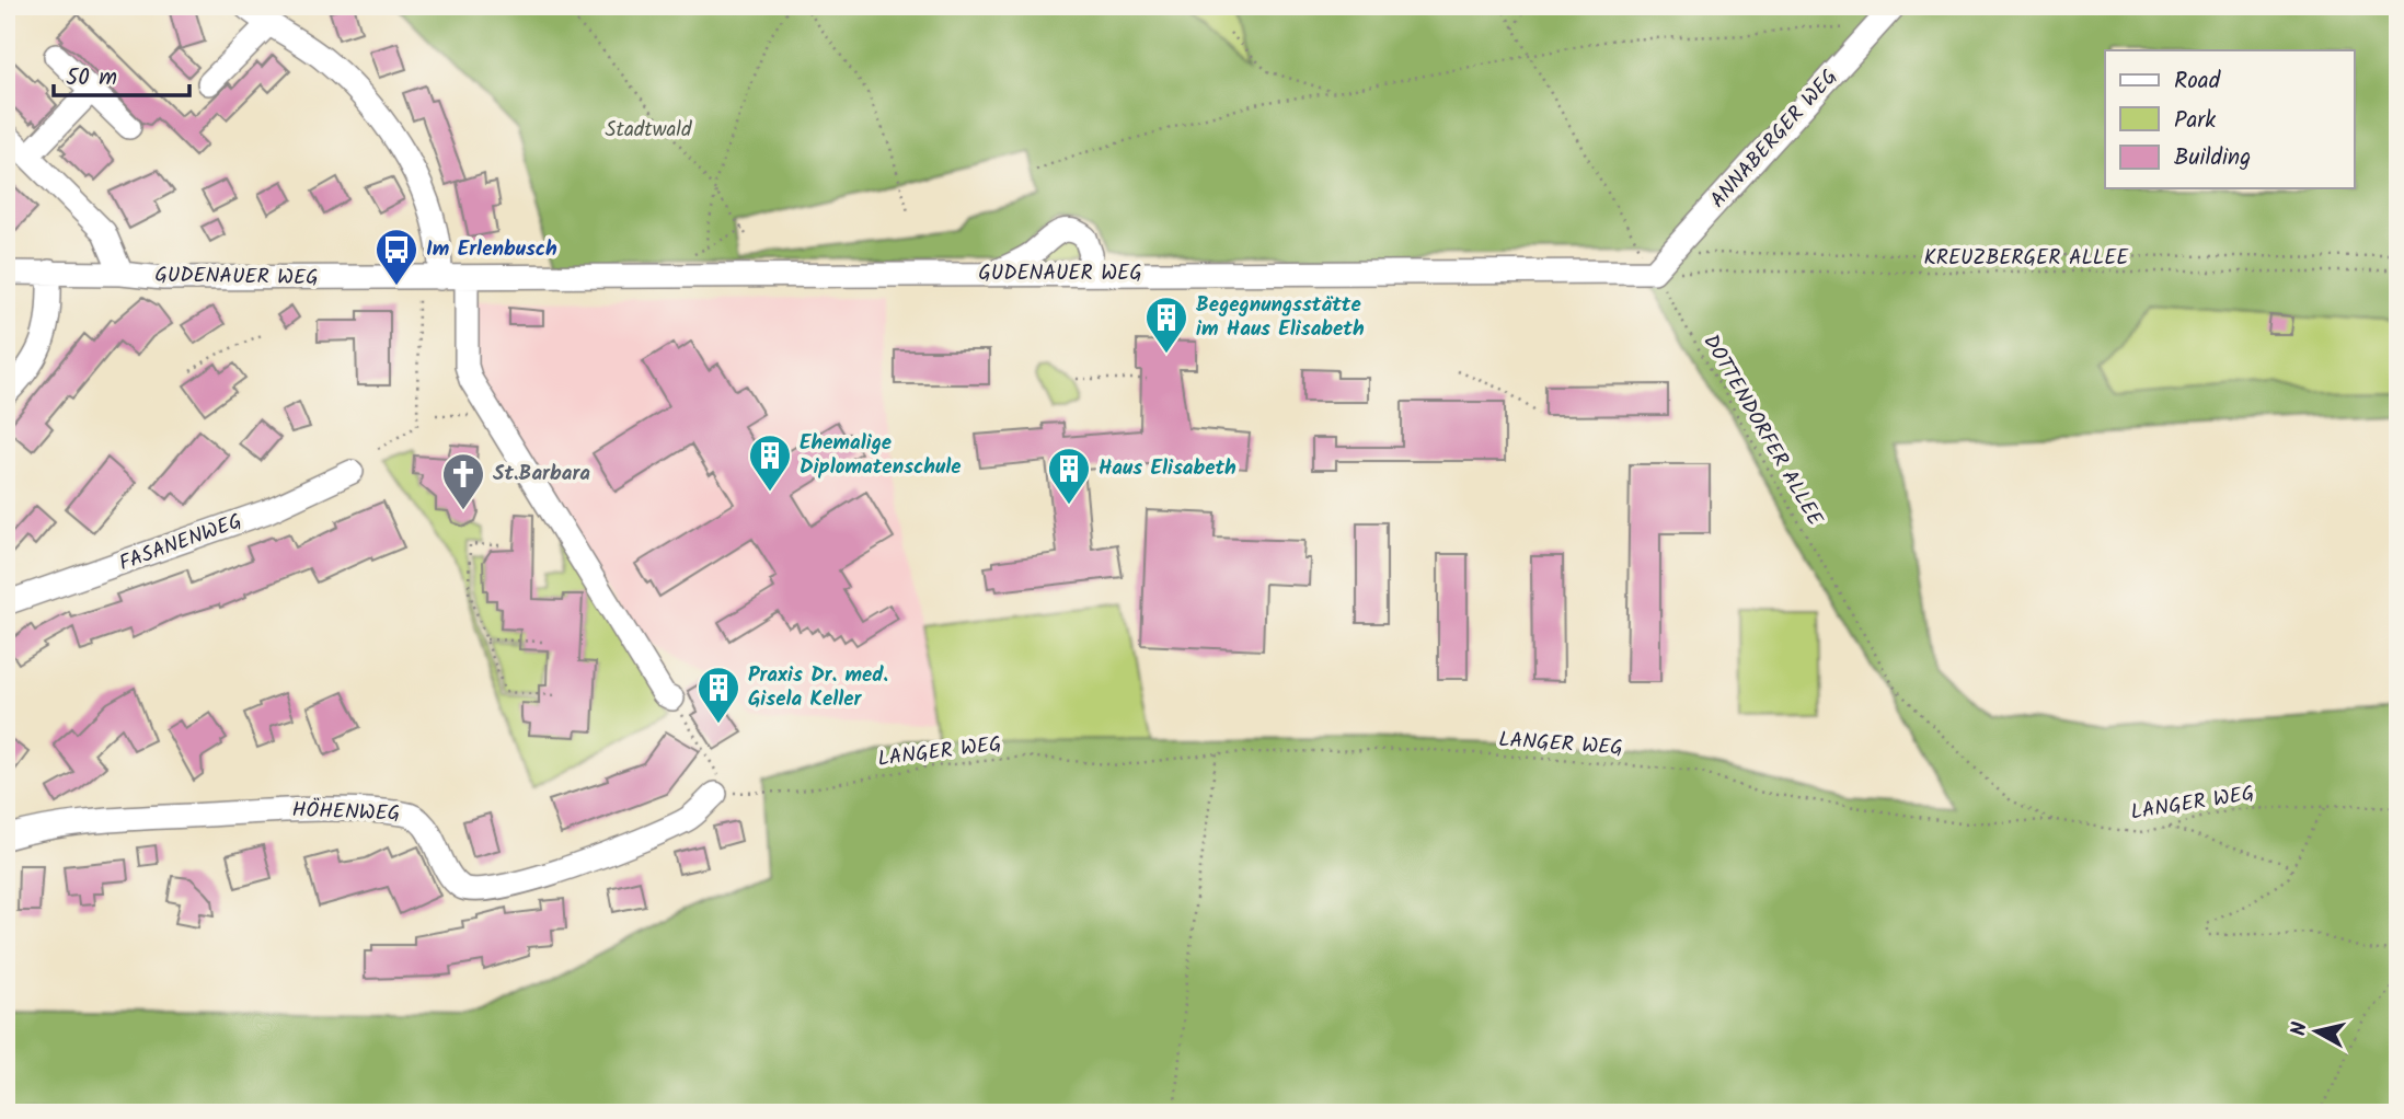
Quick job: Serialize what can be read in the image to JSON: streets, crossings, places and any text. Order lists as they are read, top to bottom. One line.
{"streets":{"street":["ANNABERGER WEG","GUDENAUER WEG","FASANENWEG","HÖHENWEG"],"path":["KREUZBERGER ALLEE","DOTTENDORFER ALLEE","LANGER WEG"]},"crossings":[["ANNABERGER WEG","KREUZBERGER ALLEE"],["ANNABERGER WEG","GUDENAUER WEG"],["ANNABERGER WEG","DOTTENDORFER ALLEE"],["KREUZBERGER ALLEE","GUDENAUER WEG"],["KREUZBERGER ALLEE","DOTTENDORFER ALLEE"],["GUDENAUER WEG","DOTTENDORFER ALLEE"],["DOTTENDORFER ALLEE","LANGER WEG"],["LANGER WEG","HÖHENWEG"]],"parks":["Stadtwald"],"places":{"bus stop":["Im Erlenbusch"],"building":["Begegnungsstätte im Haus Elisabeth","Ehemalige Diplomatenschule","Haus Elisabeth","Praxis Dr. med. Gisela Keller"],"church":["St.Barbara"]},"legend":["Road","Park","Building"],"scale_bar":"50 m","north":"left"}
